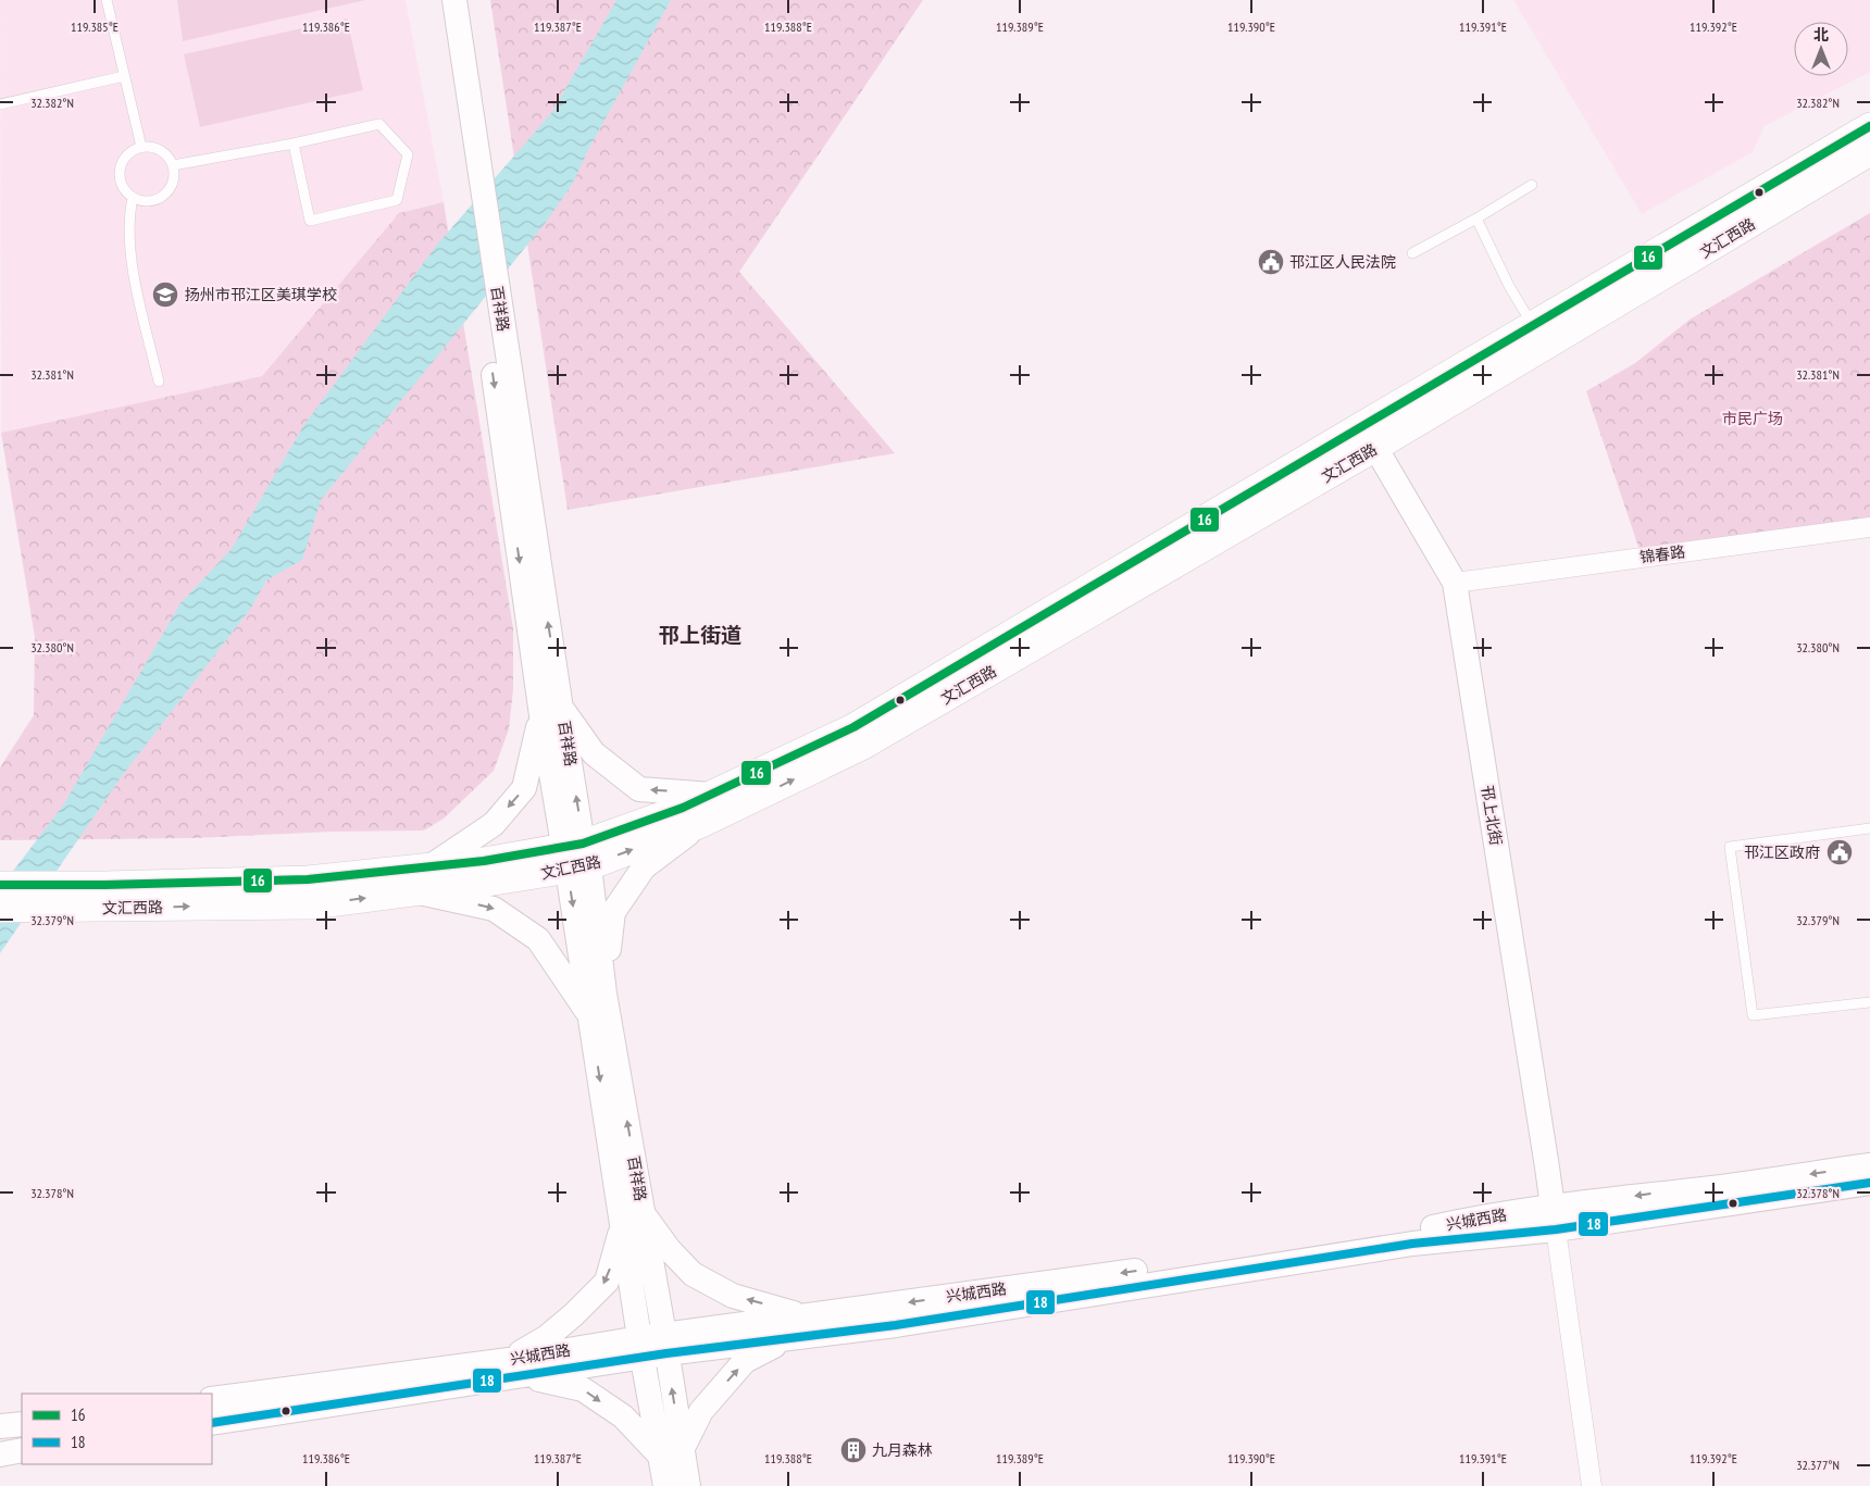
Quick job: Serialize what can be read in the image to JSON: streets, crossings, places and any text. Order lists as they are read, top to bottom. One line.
{"streets":{"main road":["文汇西路"],"street":["百祥路","锦春路","邗上北街","兴城西路"]},"crossings":[["文汇西路","百祥路"],["文汇西路","邗上北街"],["百祥路","兴城西路"],["锦春路","邗上北街"],["邗上北街","兴城西路"]],"districts":["邗上街道"],"parks":["市民广场"],"places":{"public building":["邗江区人民法院","邗江区政府"],"school or university":["扬州市邗江区美琪学校"],"building":["九月森林"]},"lines":["transit line 16","transit line 18"],"legend":["16","18"],"north":"top","coordinates":["119.385°E","119.386°E","119.387°E","119.388°E","119.389°E","119.390°E","119.391°E","119.392°E","32.382°N","32.381°N","32.380°N","32.379°N","32.378°N","32.377°N"]}
